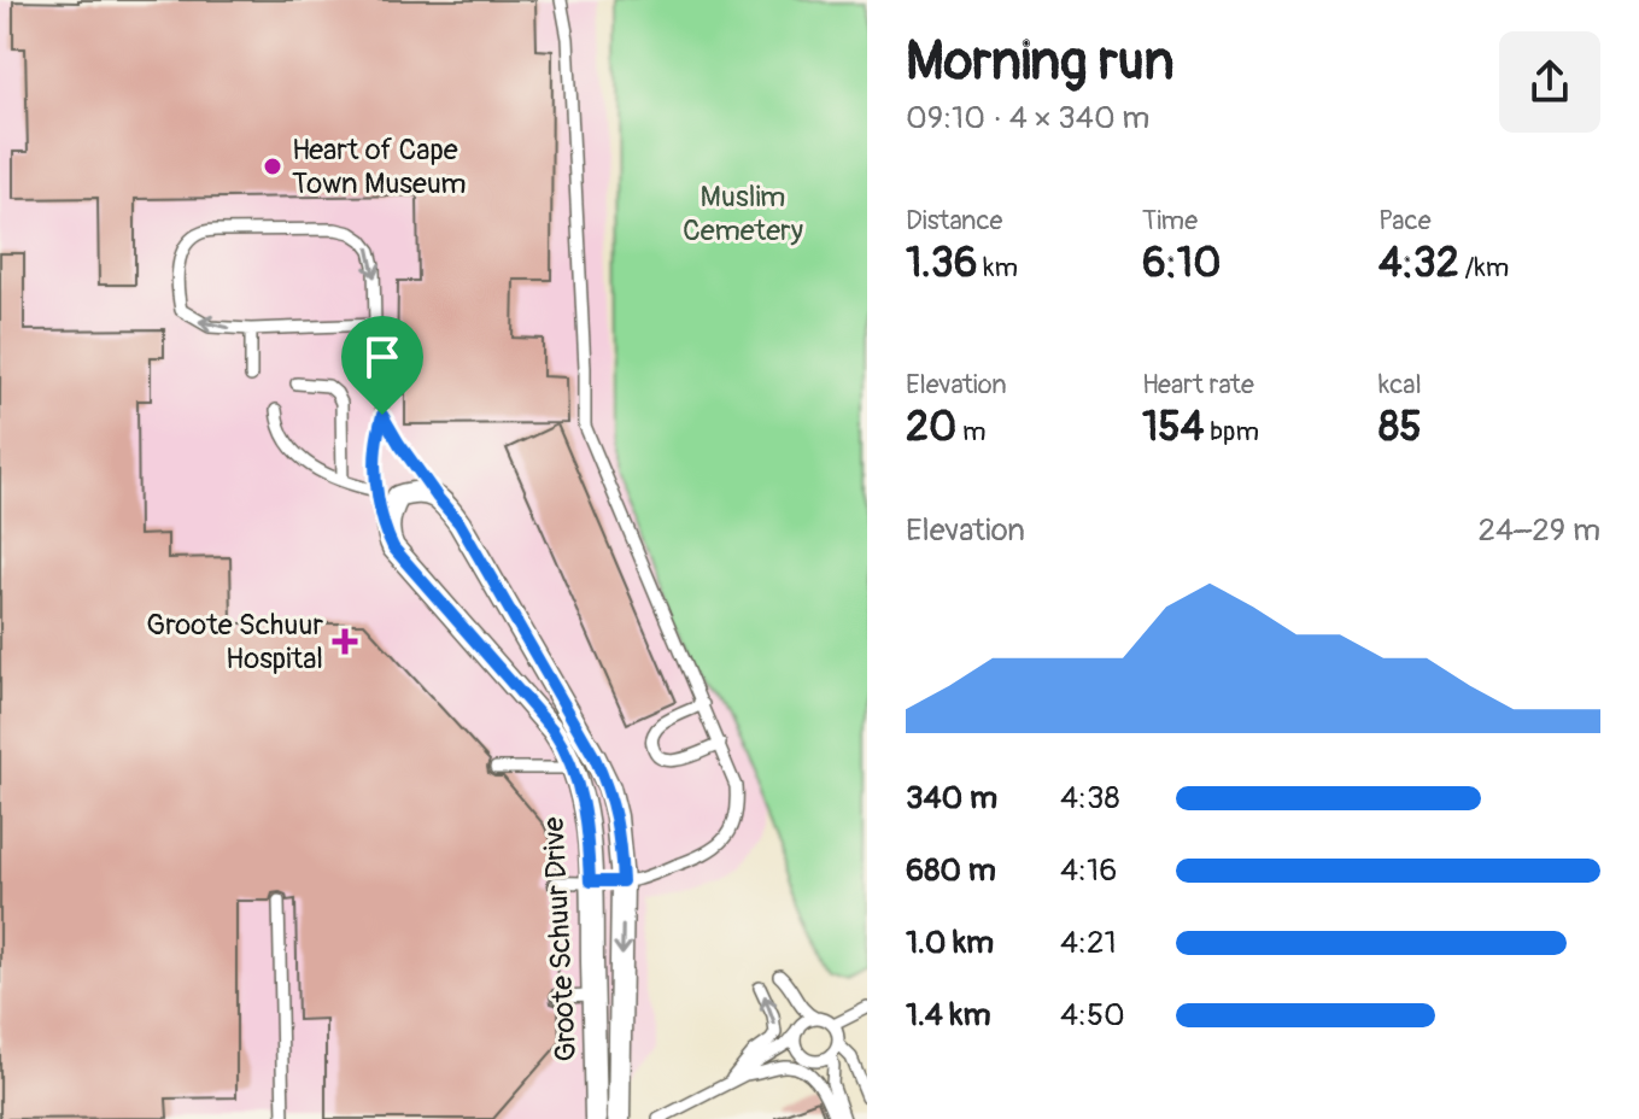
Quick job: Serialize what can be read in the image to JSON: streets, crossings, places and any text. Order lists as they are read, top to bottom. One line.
{"streets":{"street":["Groote Schuur Drive"]},"parks":["Muslim Cemetery"],"places":{"other":["Heart of Cape Town Museum"],"health":["Groote Schuur Hospital"]},"page":{"heading":["Morning run","09:10 · 4 × 340 m"],"stats":[["Distance","1.36 km"],["Time","6:10"],["Pace","4:32 /km"],["Elevation","20 m"],["Heart rate","154 bpm"],["kcal","85"]],"chart":["Elevation","24–29 m"],"list":[{"name":"340 m","note":"4:38"},{"name":"680 m","note":"4:16"},{"name":"1.0 km","note":"4:21"},{"name":"1.4 km","note":"4:50"}]}}
